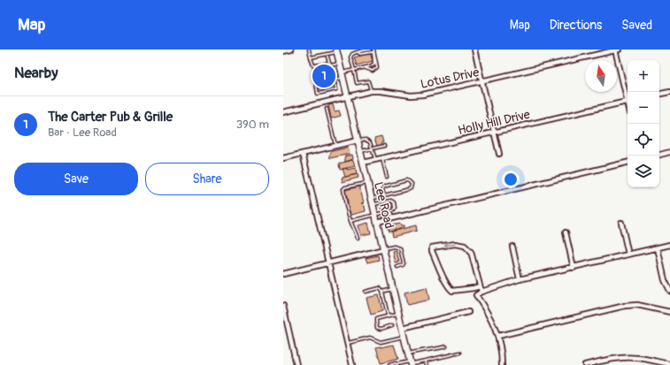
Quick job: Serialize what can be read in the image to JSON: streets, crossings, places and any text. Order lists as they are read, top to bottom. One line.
{"streets":{"main road":["Lee Road"],"street":["Lotus Drive","Holly Hill Drive"]},"crossings":[["Lotus Drive","Lee Road"],["Holly Hill Drive","Lee Road"]],"north":"top","page":{"header":"Map","nav":["Map","Directions","Saved"],"heading":"Nearby","map_buttons":["+","−"],"pins":"1","list":[{"mark":"1","name":"The Carter Pub & Grille","note":"Bar · Lee Road","value":"390 m"}],"buttons":["Save","Share"]}}
